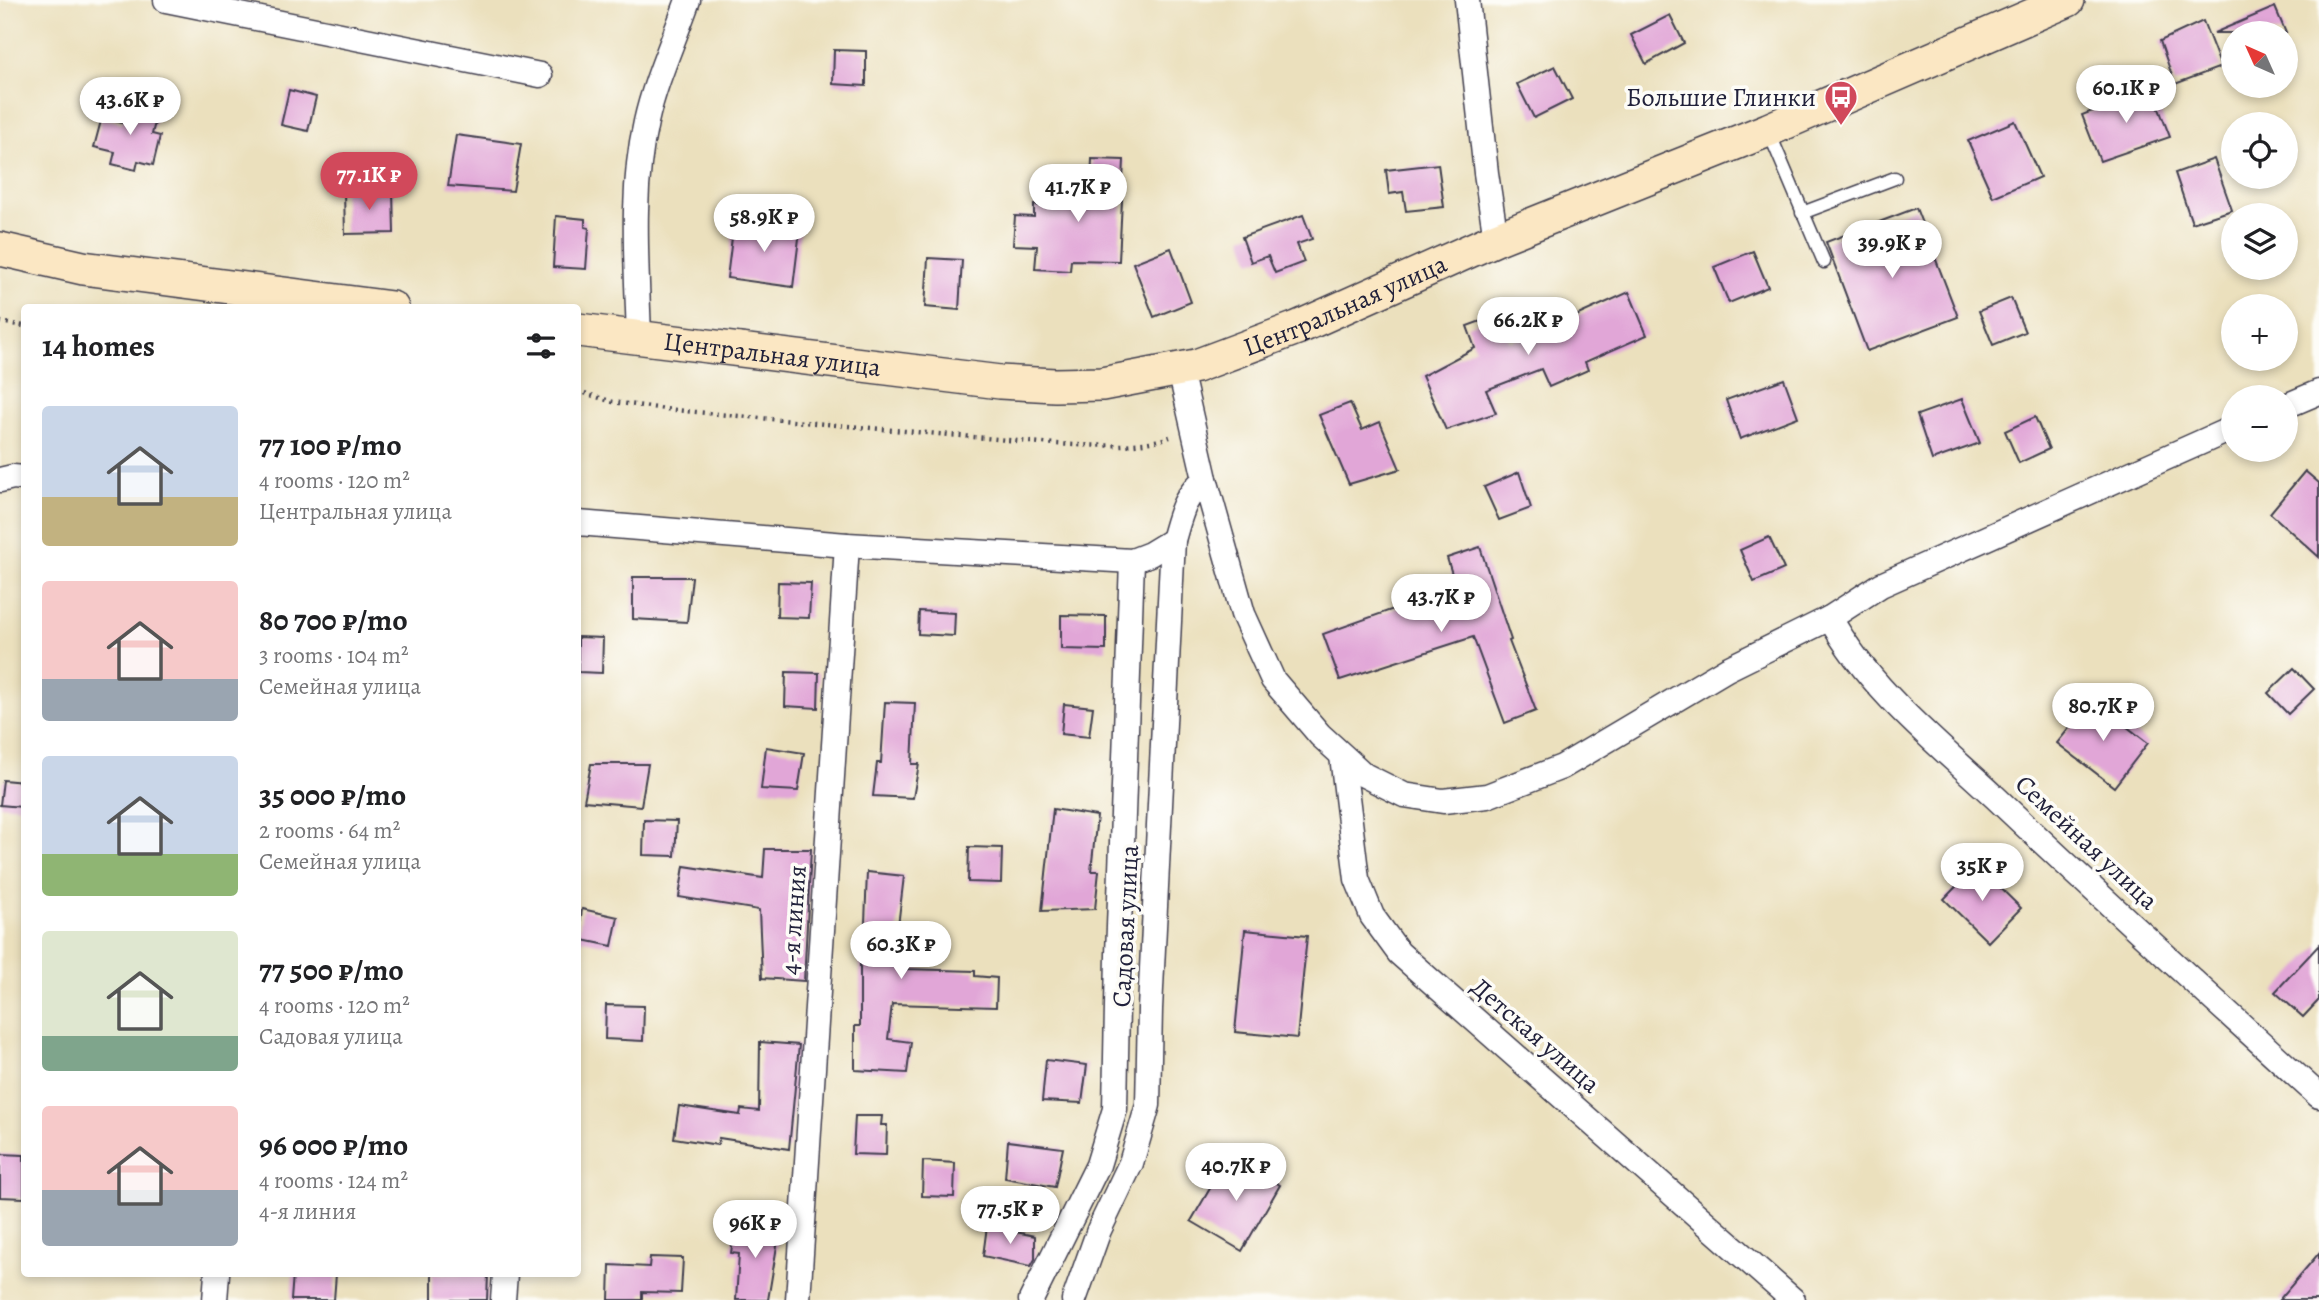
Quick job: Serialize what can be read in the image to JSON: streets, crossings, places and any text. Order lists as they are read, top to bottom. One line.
{"streets":{"main road":["Центральная улица"],"street":["Семейная улица","4-я линия","Садовая улица","Детская улица"]},"places":{"bus stop":["Большие Глинки"]},"north":"top left","page":{"map_buttons":["+","−"],"price":["60.1K ₽","43.6K ₽","77.1K ₽","41.7K ₽","58.9K ₽","39.9K ₽","66.2K ₽","43.7K ₽","80.7K ₽","35K ₽","60.3K ₽","40.7K ₽","77.5K ₽","96K ₽"],"heading":"14 homes","list":[{"name":"77 100 ₽/mo","note":"4 rooms · 120 m² · Центральная улица"},{"name":"80 700 ₽/mo","note":"3 rooms · 104 m² · Семейная улица"},{"name":"35 000 ₽/mo","note":"2 rooms · 64 m² · Семейная улица"},{"name":"77 500 ₽/mo","note":"4 rooms · 120 m² · Садовая улица"},{"name":"96 000 ₽/mo","note":"4 rooms · 124 m² · 4-я линия"}]}}
